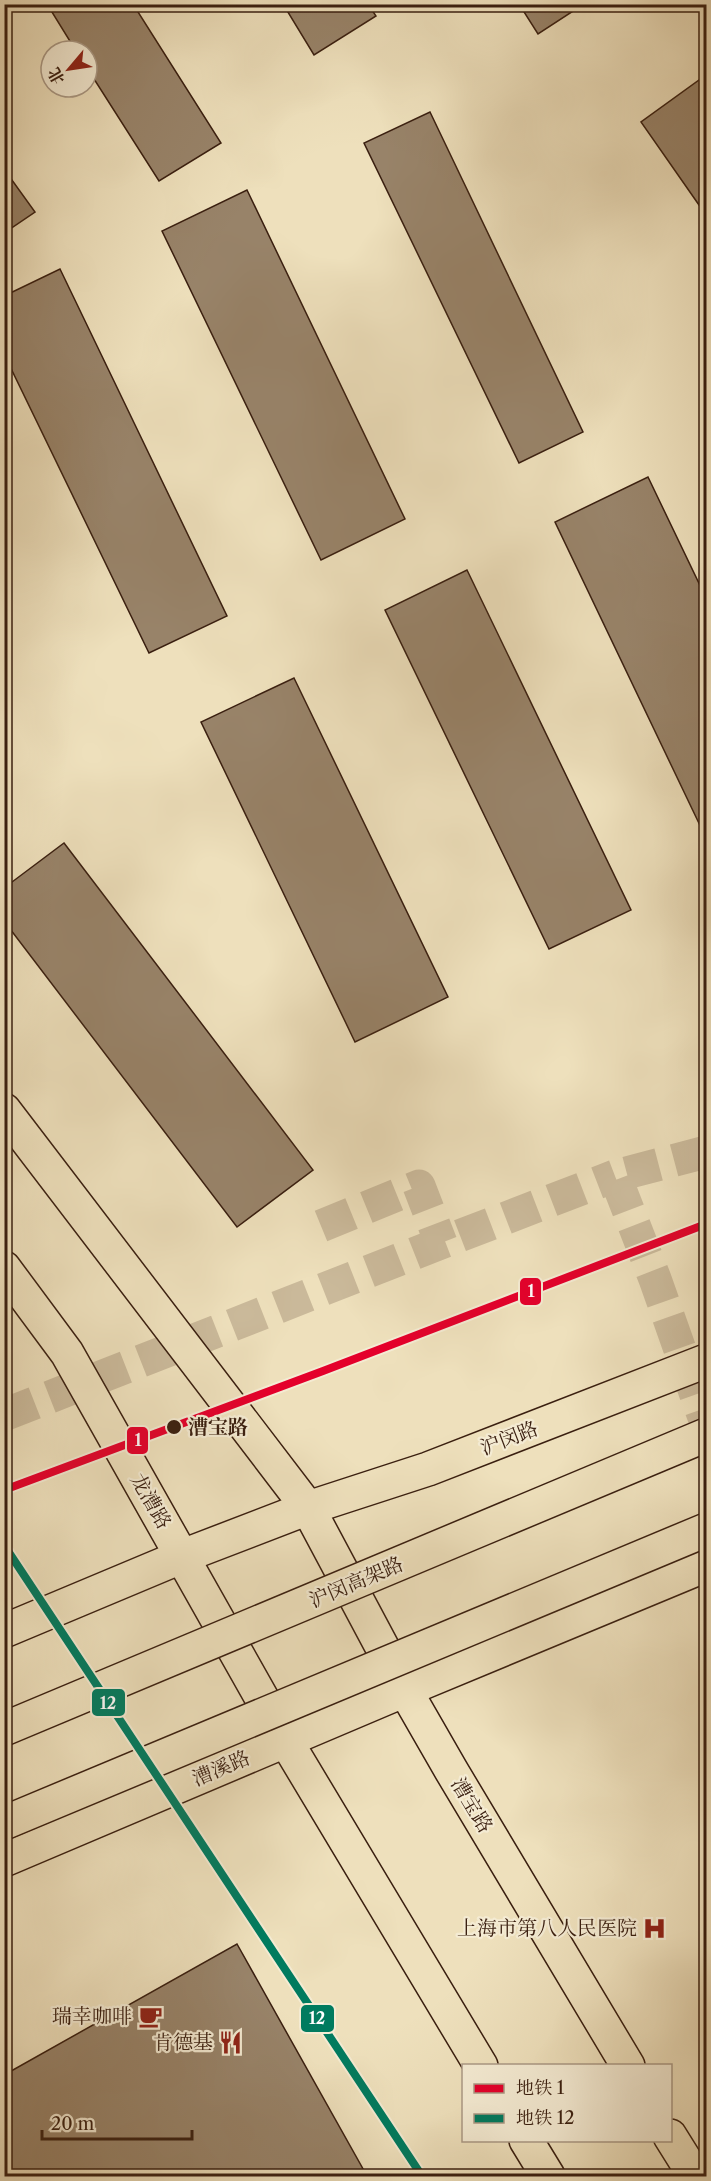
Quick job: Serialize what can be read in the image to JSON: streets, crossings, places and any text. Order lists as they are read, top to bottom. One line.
{"streets":{"main road":["沪闵路","龙漕路","沪闵高架路","漕溪路","漕宝路"]},"crossings":[["沪闵路","漕宝路"],["龙漕路","漕溪路"],["漕溪路","漕宝路"]],"places":{"other":["漕宝路"],"hospital":["上海市第八人民医院"],"cafe":["瑞幸咖啡"],"restaurant":["肯德基"]},"lines":["metro line 1","metro line 12"],"legend":["地铁 1","地铁 12"],"scale_bar":"20 m","north":"bottom left"}
